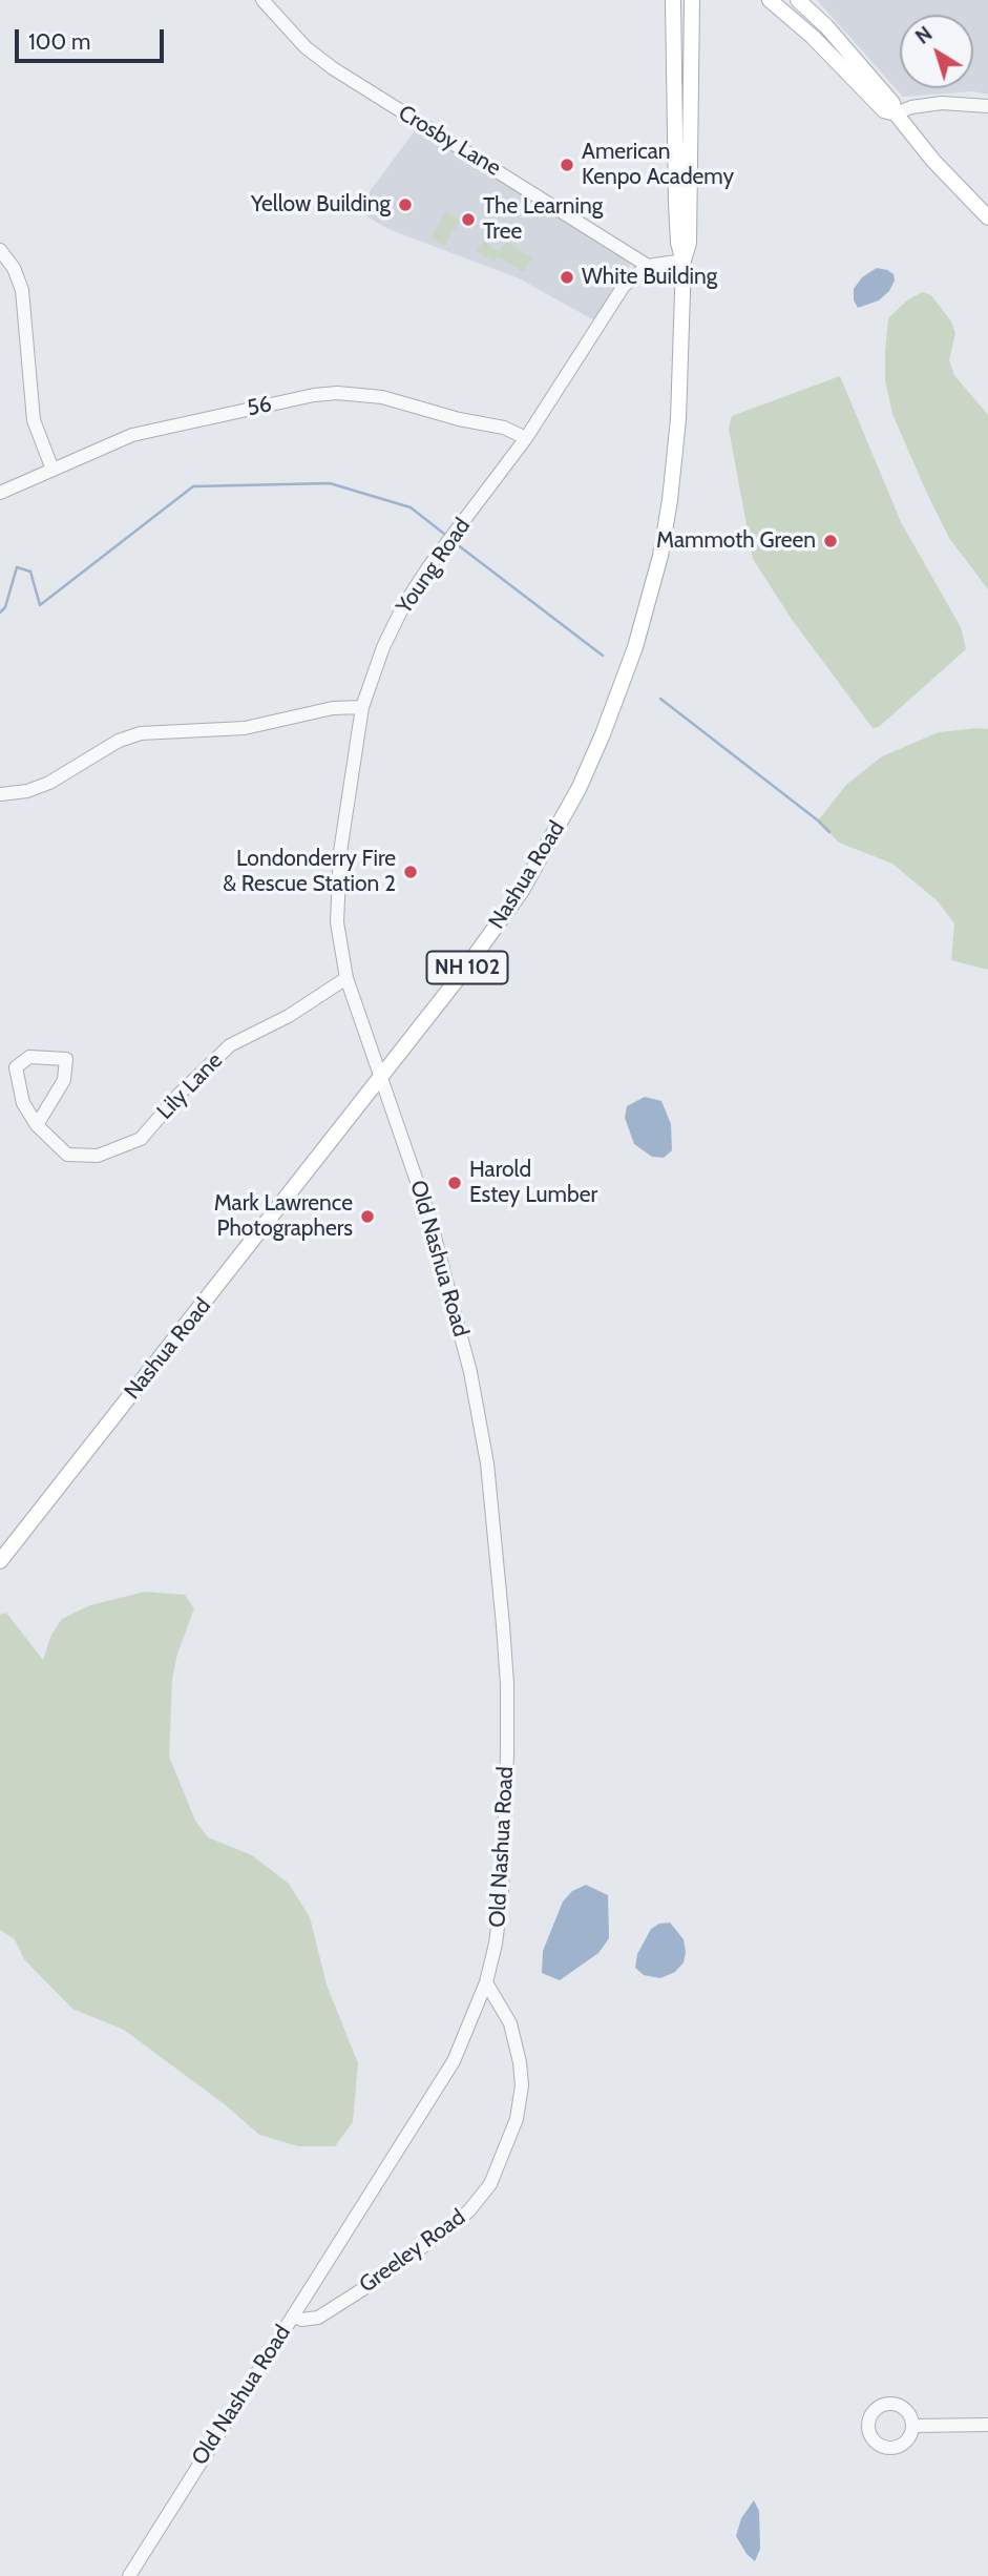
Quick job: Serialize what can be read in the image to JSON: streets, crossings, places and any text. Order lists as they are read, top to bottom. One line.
{"streets":{"main road":["Nashua Road","NH 102"],"street":["Crosby Lane","56","Young Road","Lily Lane","Old Nashua Road","Greeley Road"]},"crossings":[["Crosby Lane","Young Road"],["56","Young Road"],["Young Road","Nashua Road"],["Young Road","Lily Lane"],["Young Road","Old Nashua Road"],["Nashua Road","Old Nashua Road"],["Old Nashua Road","Greeley Road"]],"places":["American Kenpo Academy","Yellow Building","The Learning Tree","White Building","Mammoth Green","Londonderry Fire & Rescue Station 2","Harold Estey Lumber","Mark Lawrence Photographers"],"scale_bar":"100 m","north":"top left"}
